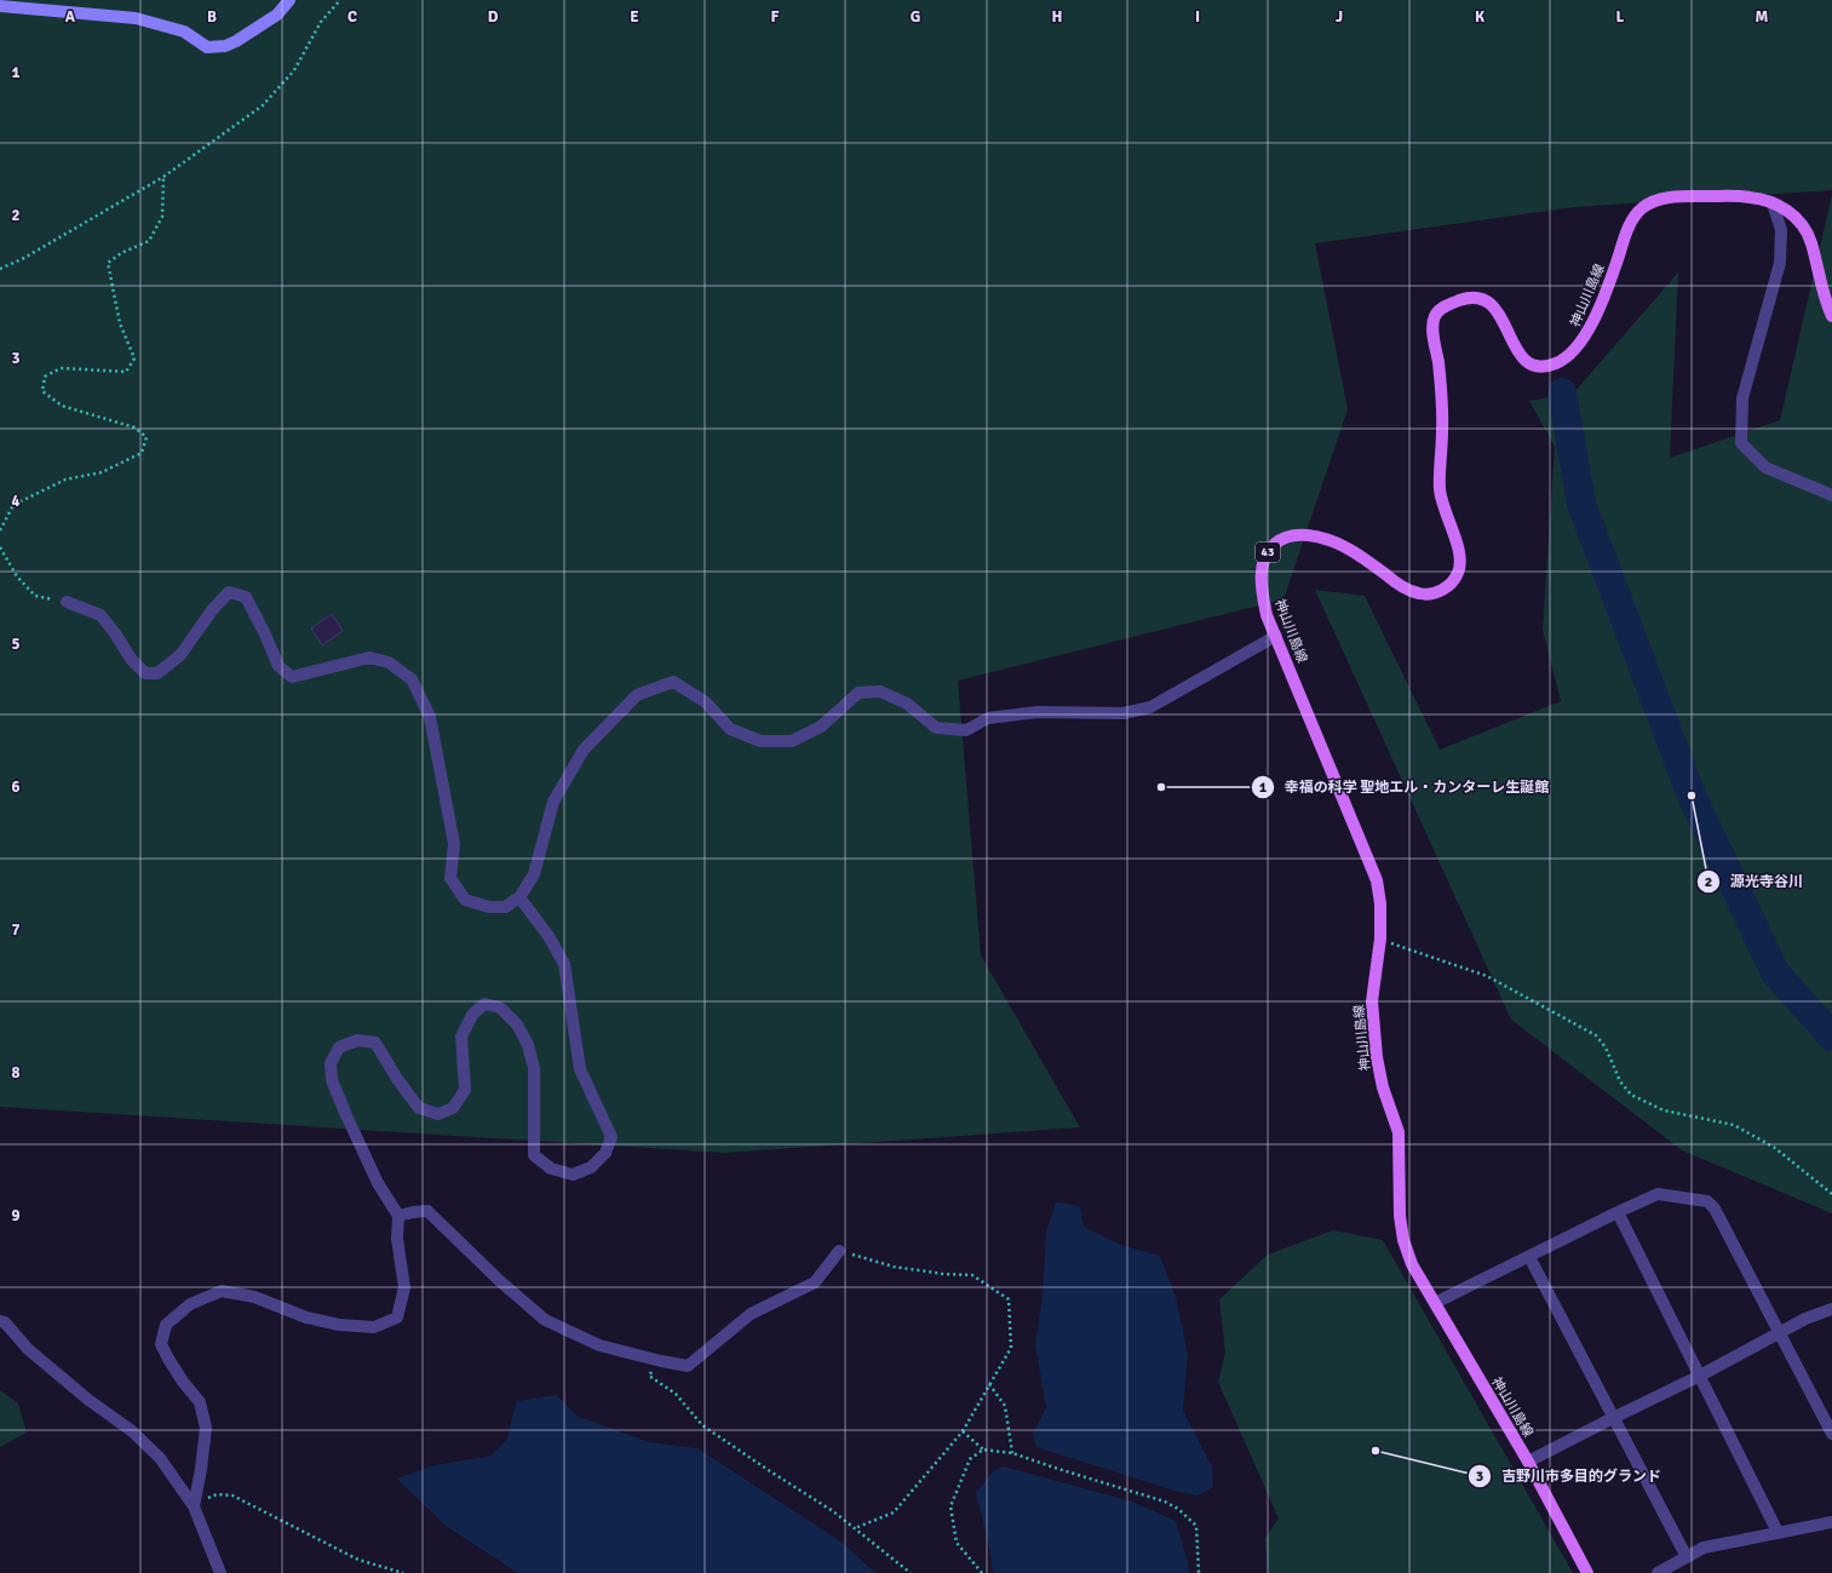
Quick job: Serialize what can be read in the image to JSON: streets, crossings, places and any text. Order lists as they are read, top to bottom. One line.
{"streets":{"main road":["神山川島線","43"]},"places":["幸福の科学 聖地エル・カンターレ生誕館","源光寺谷川","吉野川市多目的グランド"],"grid":{"columns":["A","B","C","D","E","F","G","H","I","J","K","L","M"],"rows":["1","2","3","4","5","6","7","8","9"]}}
